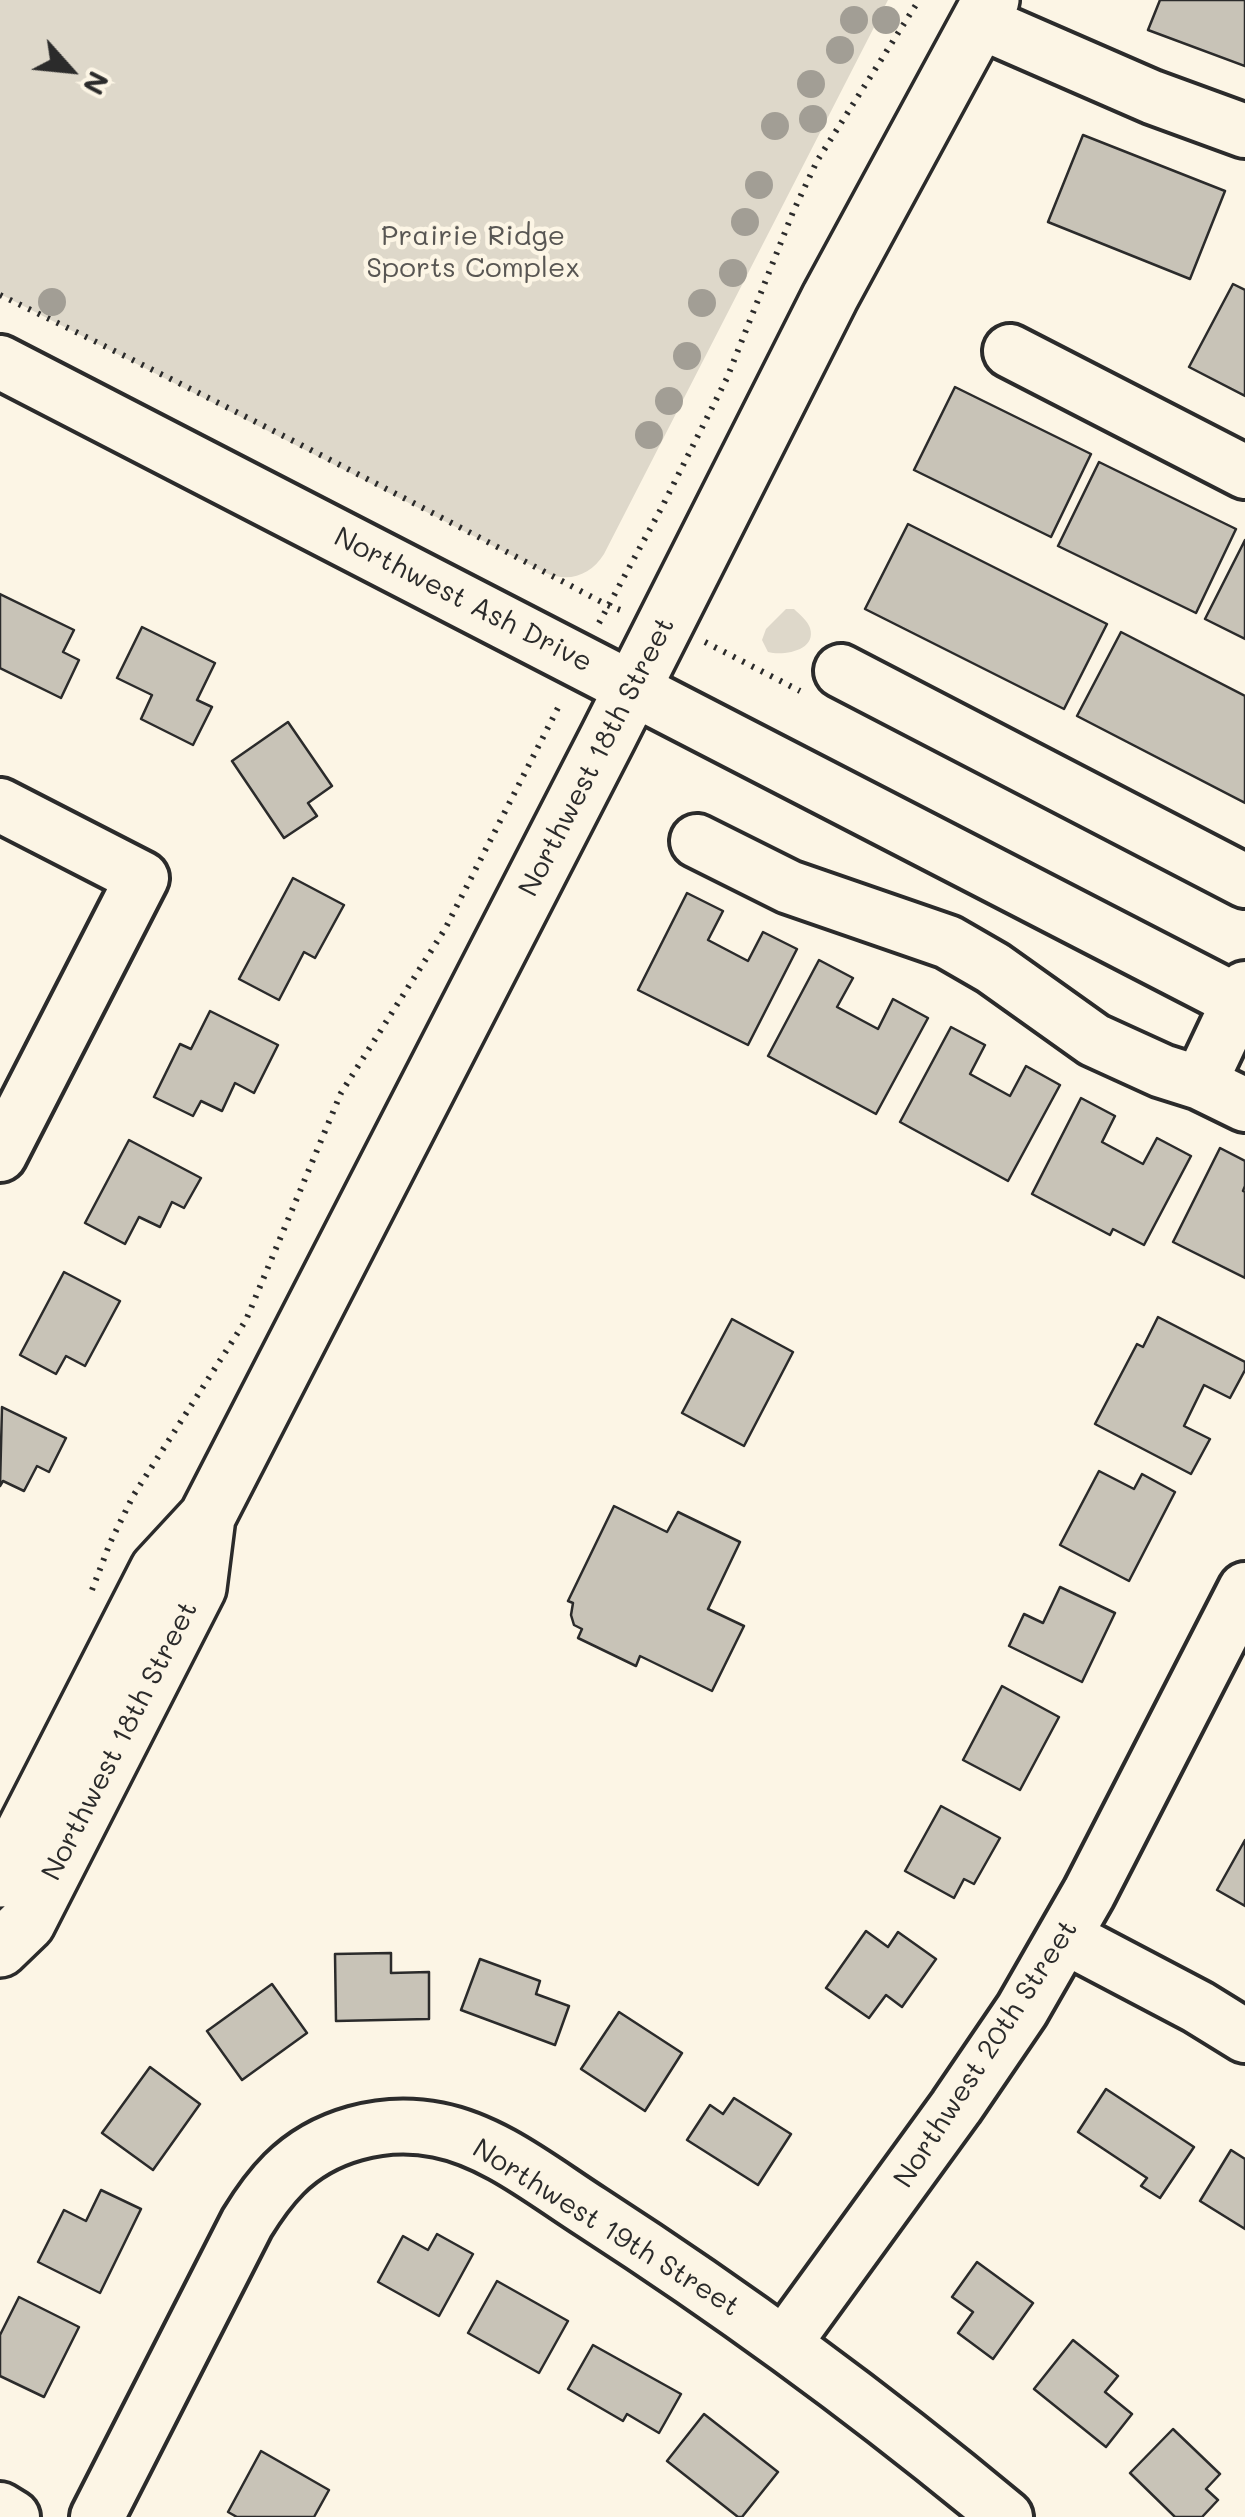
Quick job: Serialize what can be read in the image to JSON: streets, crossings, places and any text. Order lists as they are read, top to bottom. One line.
{"streets":{"main road":["Northwest 18th Street"],"street":["Northwest Ash Drive","Northwest 20th Street","Northwest 19th Street"]},"crossings":[["Northwest Ash Drive","Northwest 18th Street"],["Northwest 20th Street","Northwest 19th Street"]],"parks":["Prairie Ridge Sports Complex"],"north":"bottom right"}
